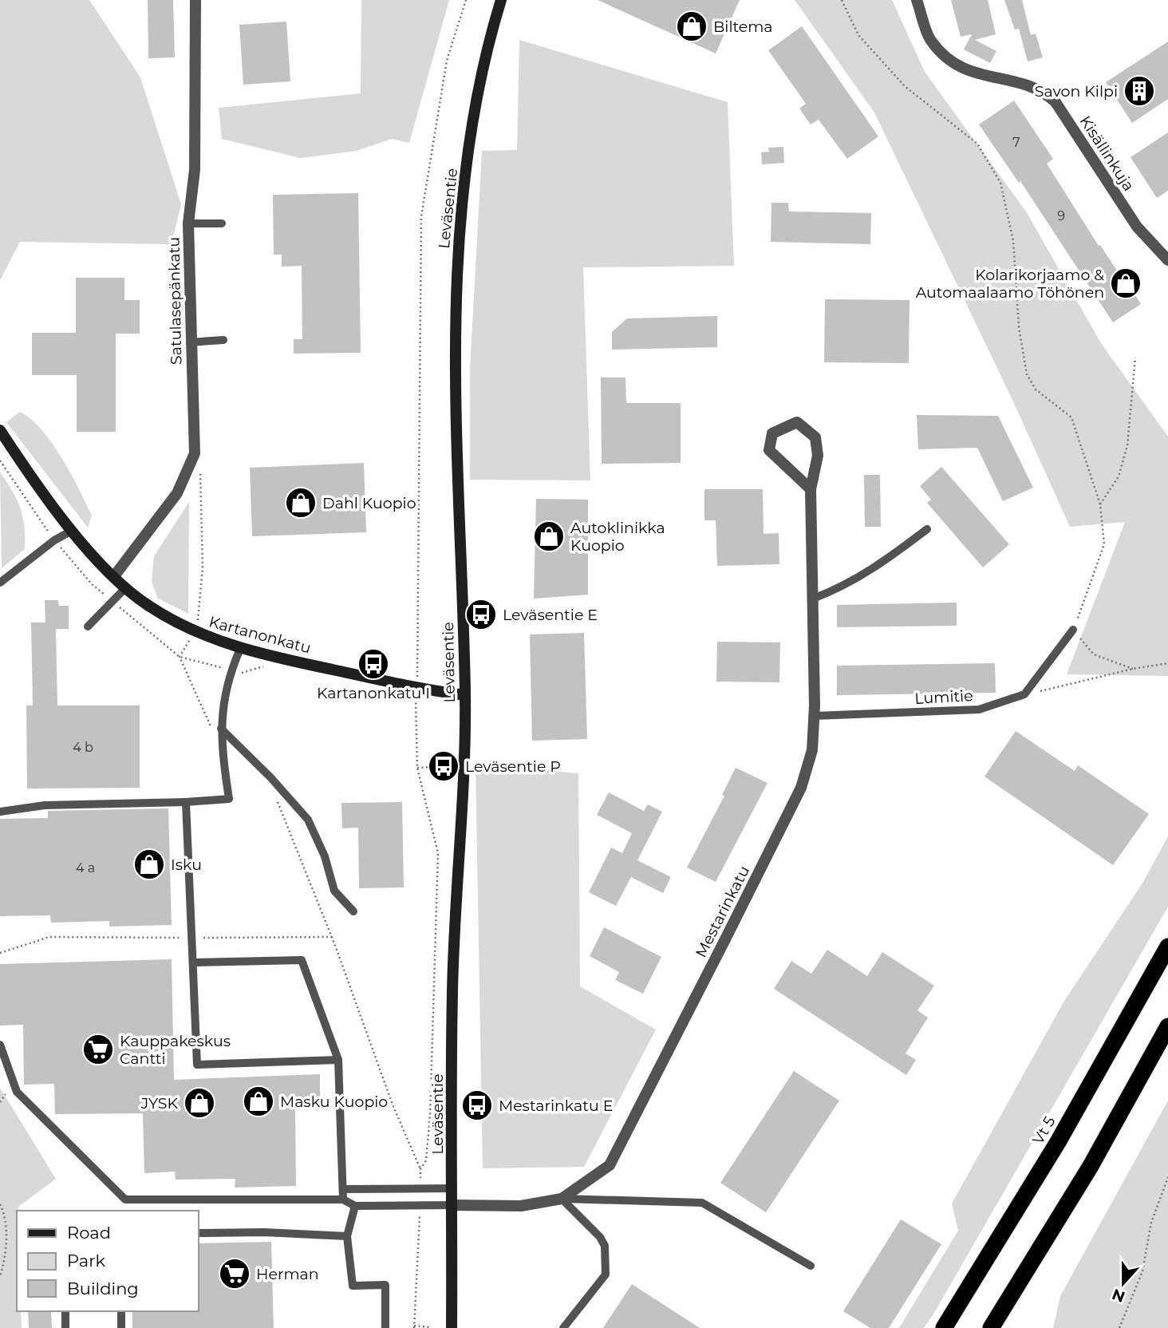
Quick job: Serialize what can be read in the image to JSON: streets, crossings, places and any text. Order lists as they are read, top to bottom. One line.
{"streets":{"highway":["Vt 5"],"main road":["Leväsentie","Kartanonkatu"],"street":["Kisällinkuja","Satulasepänkatu","Mestarinkatu"],"lane":["Lumitie"]},"crossings":[["Leväsentie","Kartanonkatu"],["Leväsentie","Mestarinkatu"],["Satulasepänkatu","Kartanonkatu"],["Lumitie","Mestarinkatu"]],"places":{"shop":["Biltema","Kolarikorjaamo & Automaalaamo Töhönen","Dahl Kuopio","Autoklinikka Kuopio","Isku","Masku Kuopio","JYSK"],"building":["Savon Kilpi"],"bus stop":["Leväsentie E","Kartanonkatu I","Leväsentie P","Mestarinkatu E"],"supermarket":["Kauppakeskus Cantti","Herman"]},"house_numbers":["7","9","4 b","4 a"],"legend":["Road","Park","Building"],"north":"bottom"}
